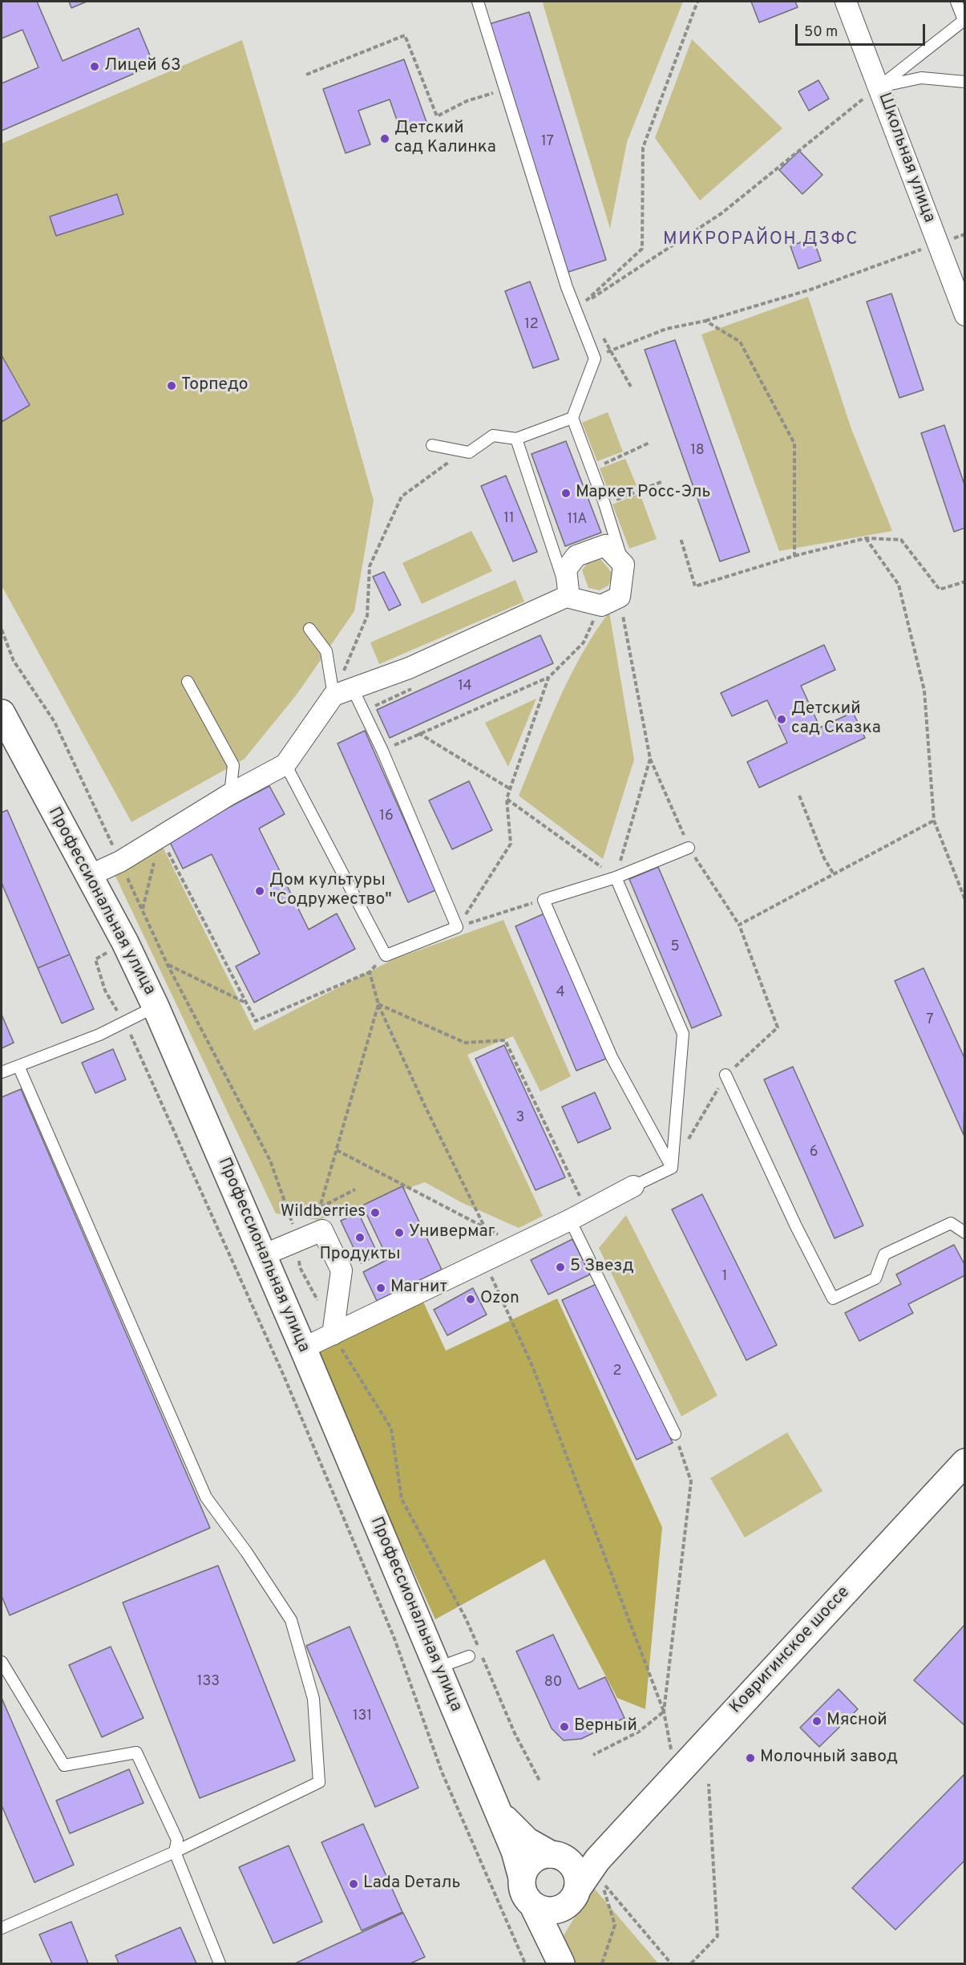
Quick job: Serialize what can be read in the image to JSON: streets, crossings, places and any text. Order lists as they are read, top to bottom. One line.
{"streets":{"main road":["Профессиональная улица","Ковригинское шоссе"],"street":["Школьная улица"]},"crossings":[["Профессиональная улица","Ковригинское шоссе"]],"districts":["МИКРОРАЙОН ДЗФС"],"places":["Лицей 63","Детский сад Калинка","Торпедо","Маркет Росс-Эль","Детский сад Сказка","Дом культуры \"Содружество\"","Wildberries","Универмаг","Продукты","5 Звезд","Магнит","Ozon","Мясной","Верный","Молочный завод","Lada Dеталь"],"house_numbers":["17","12","18","11","11А","14","16","5","4","7","3","6","1","2","133","80","131"],"scale_bar":"50 m"}
